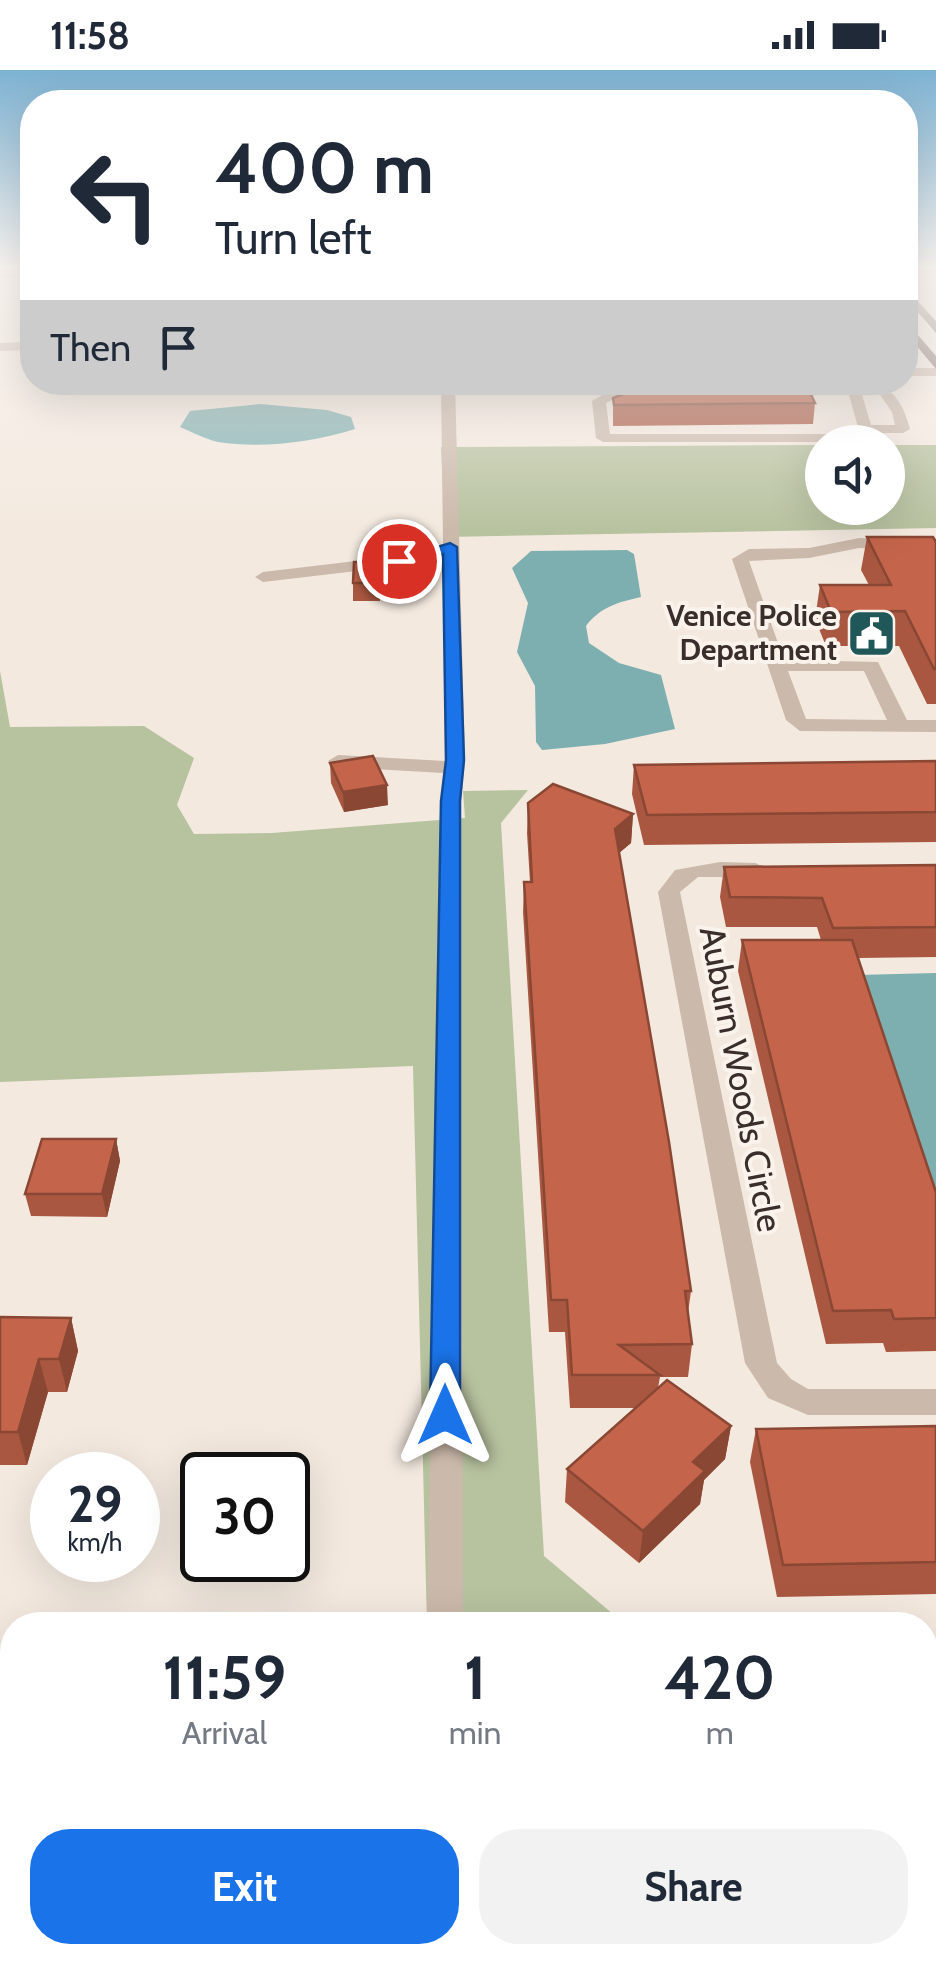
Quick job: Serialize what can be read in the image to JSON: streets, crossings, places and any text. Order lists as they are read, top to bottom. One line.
{"streets":{"street":["Auburn Woods Circle"]},"places":{"public building":["Venice Police Department"]},"page":{"status":"11:58","turn":["400 m","Turn left"],"then":"Then","speed":"29 km/h","limit":"30","eta":["11:59","Arrival","1","min","420","m"],"buttons":["Exit","Share"]}}
